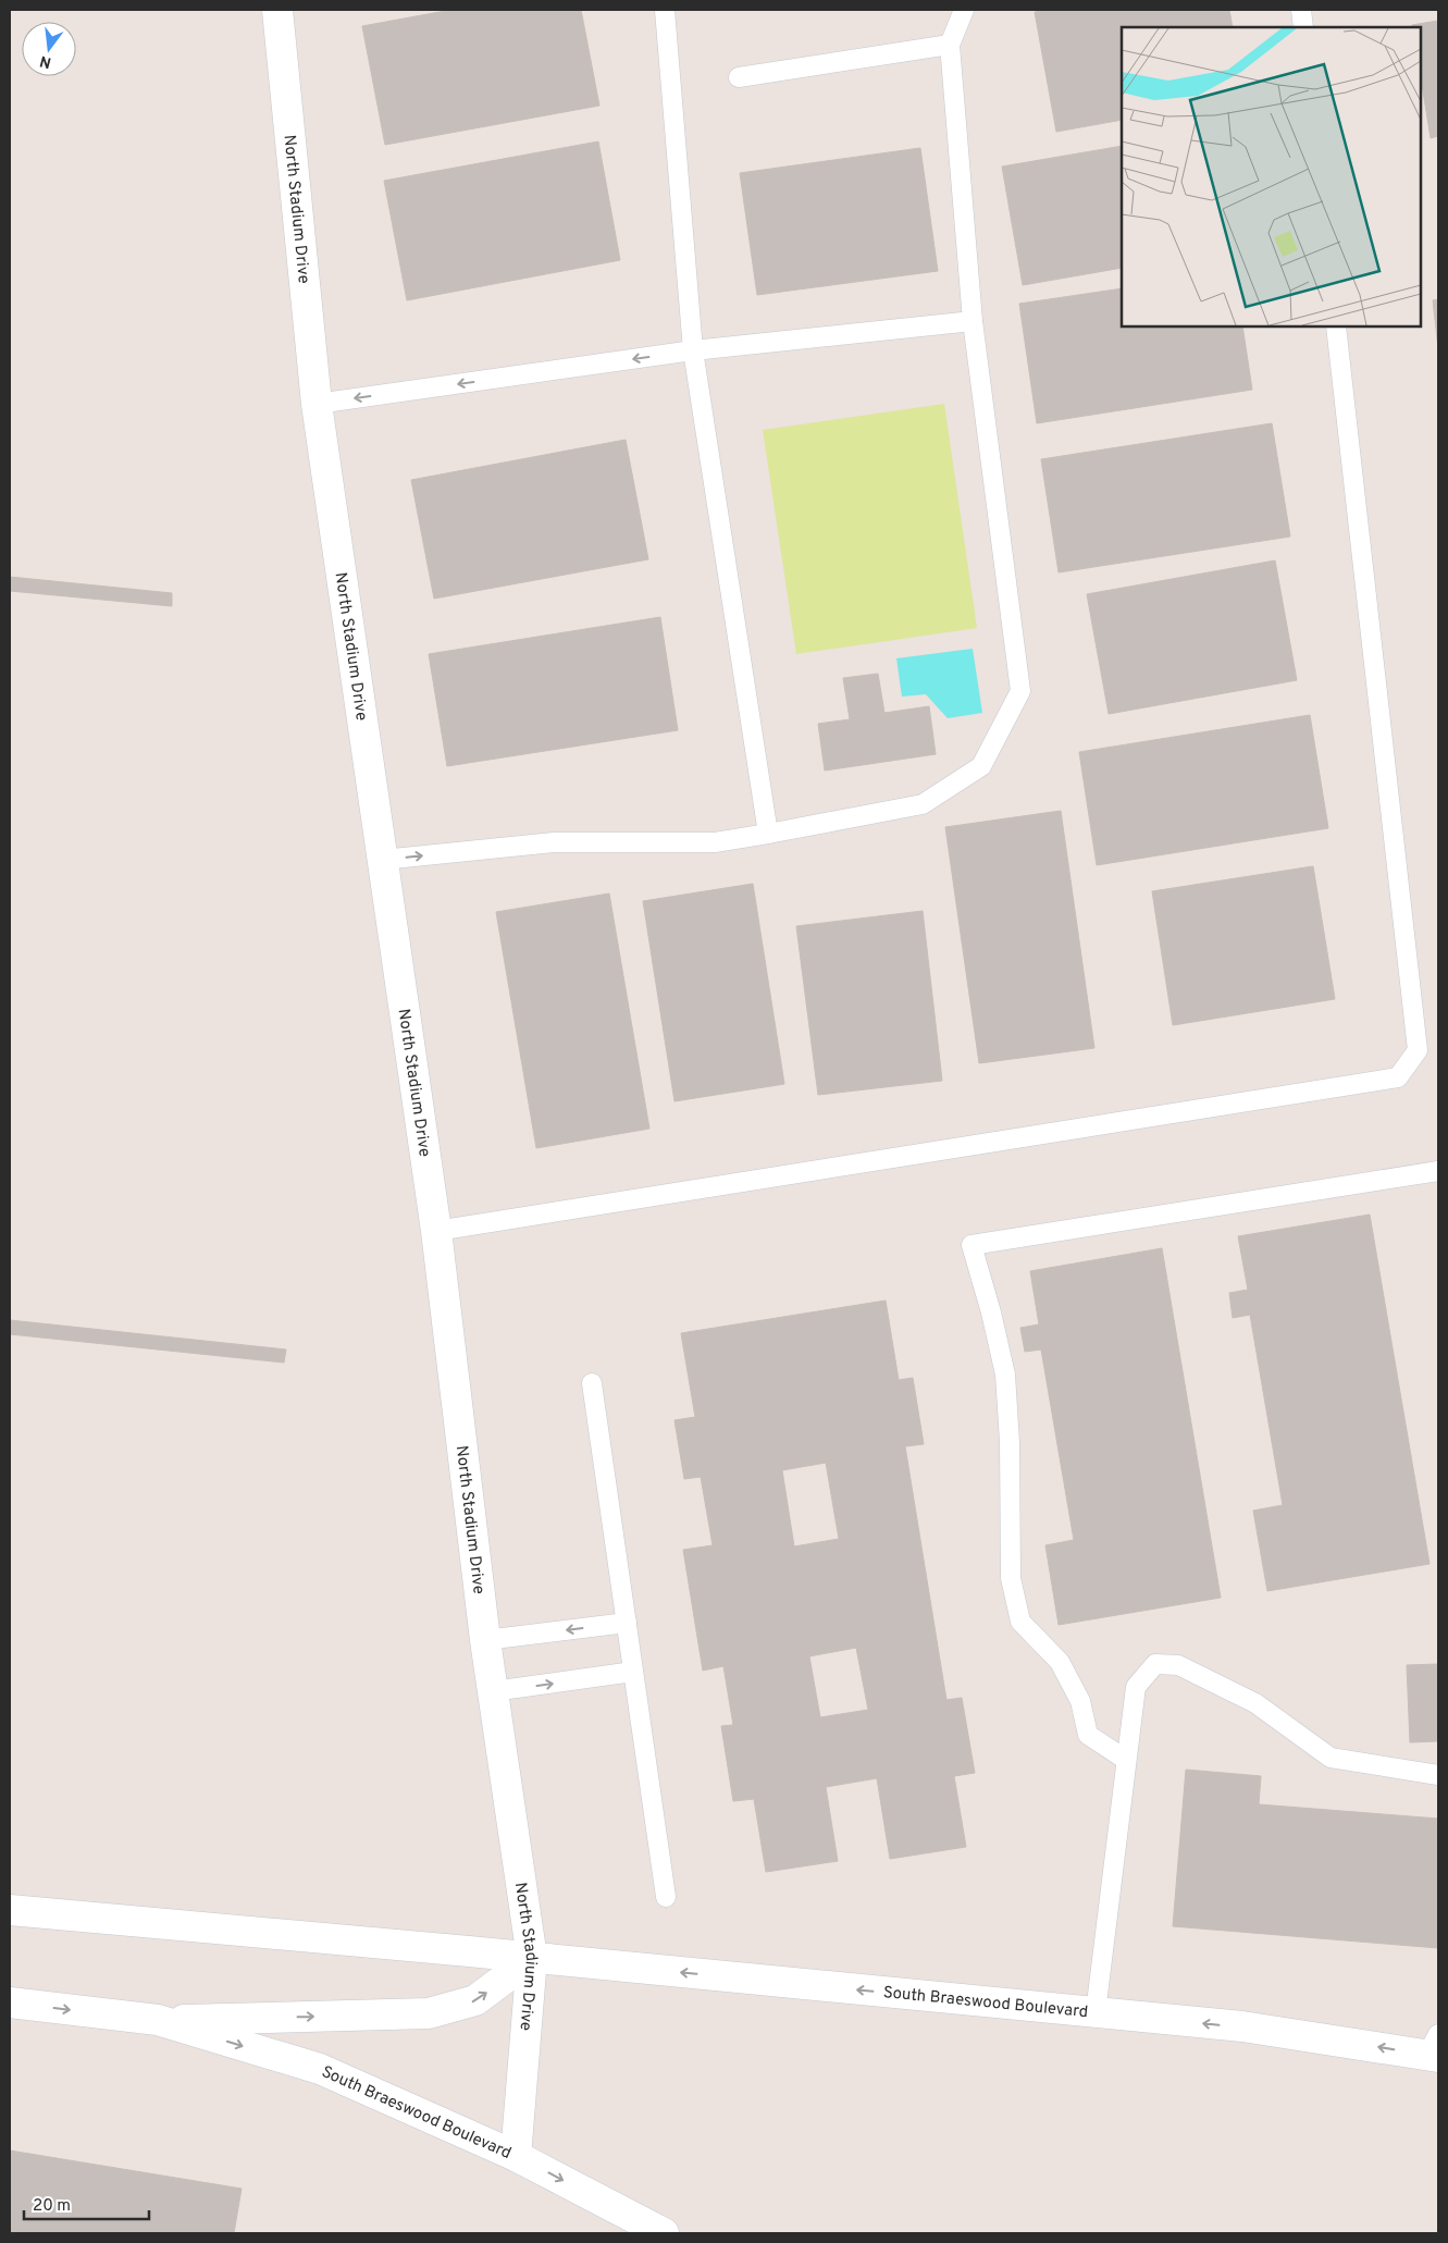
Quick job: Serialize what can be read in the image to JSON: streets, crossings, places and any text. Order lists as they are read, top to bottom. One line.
{"streets":{"main road":["North Stadium Drive","South Braeswood Boulevard"]},"crossings":[["North Stadium Drive","South Braeswood Boulevard"]],"scale_bar":"20 m","north":"bottom"}
